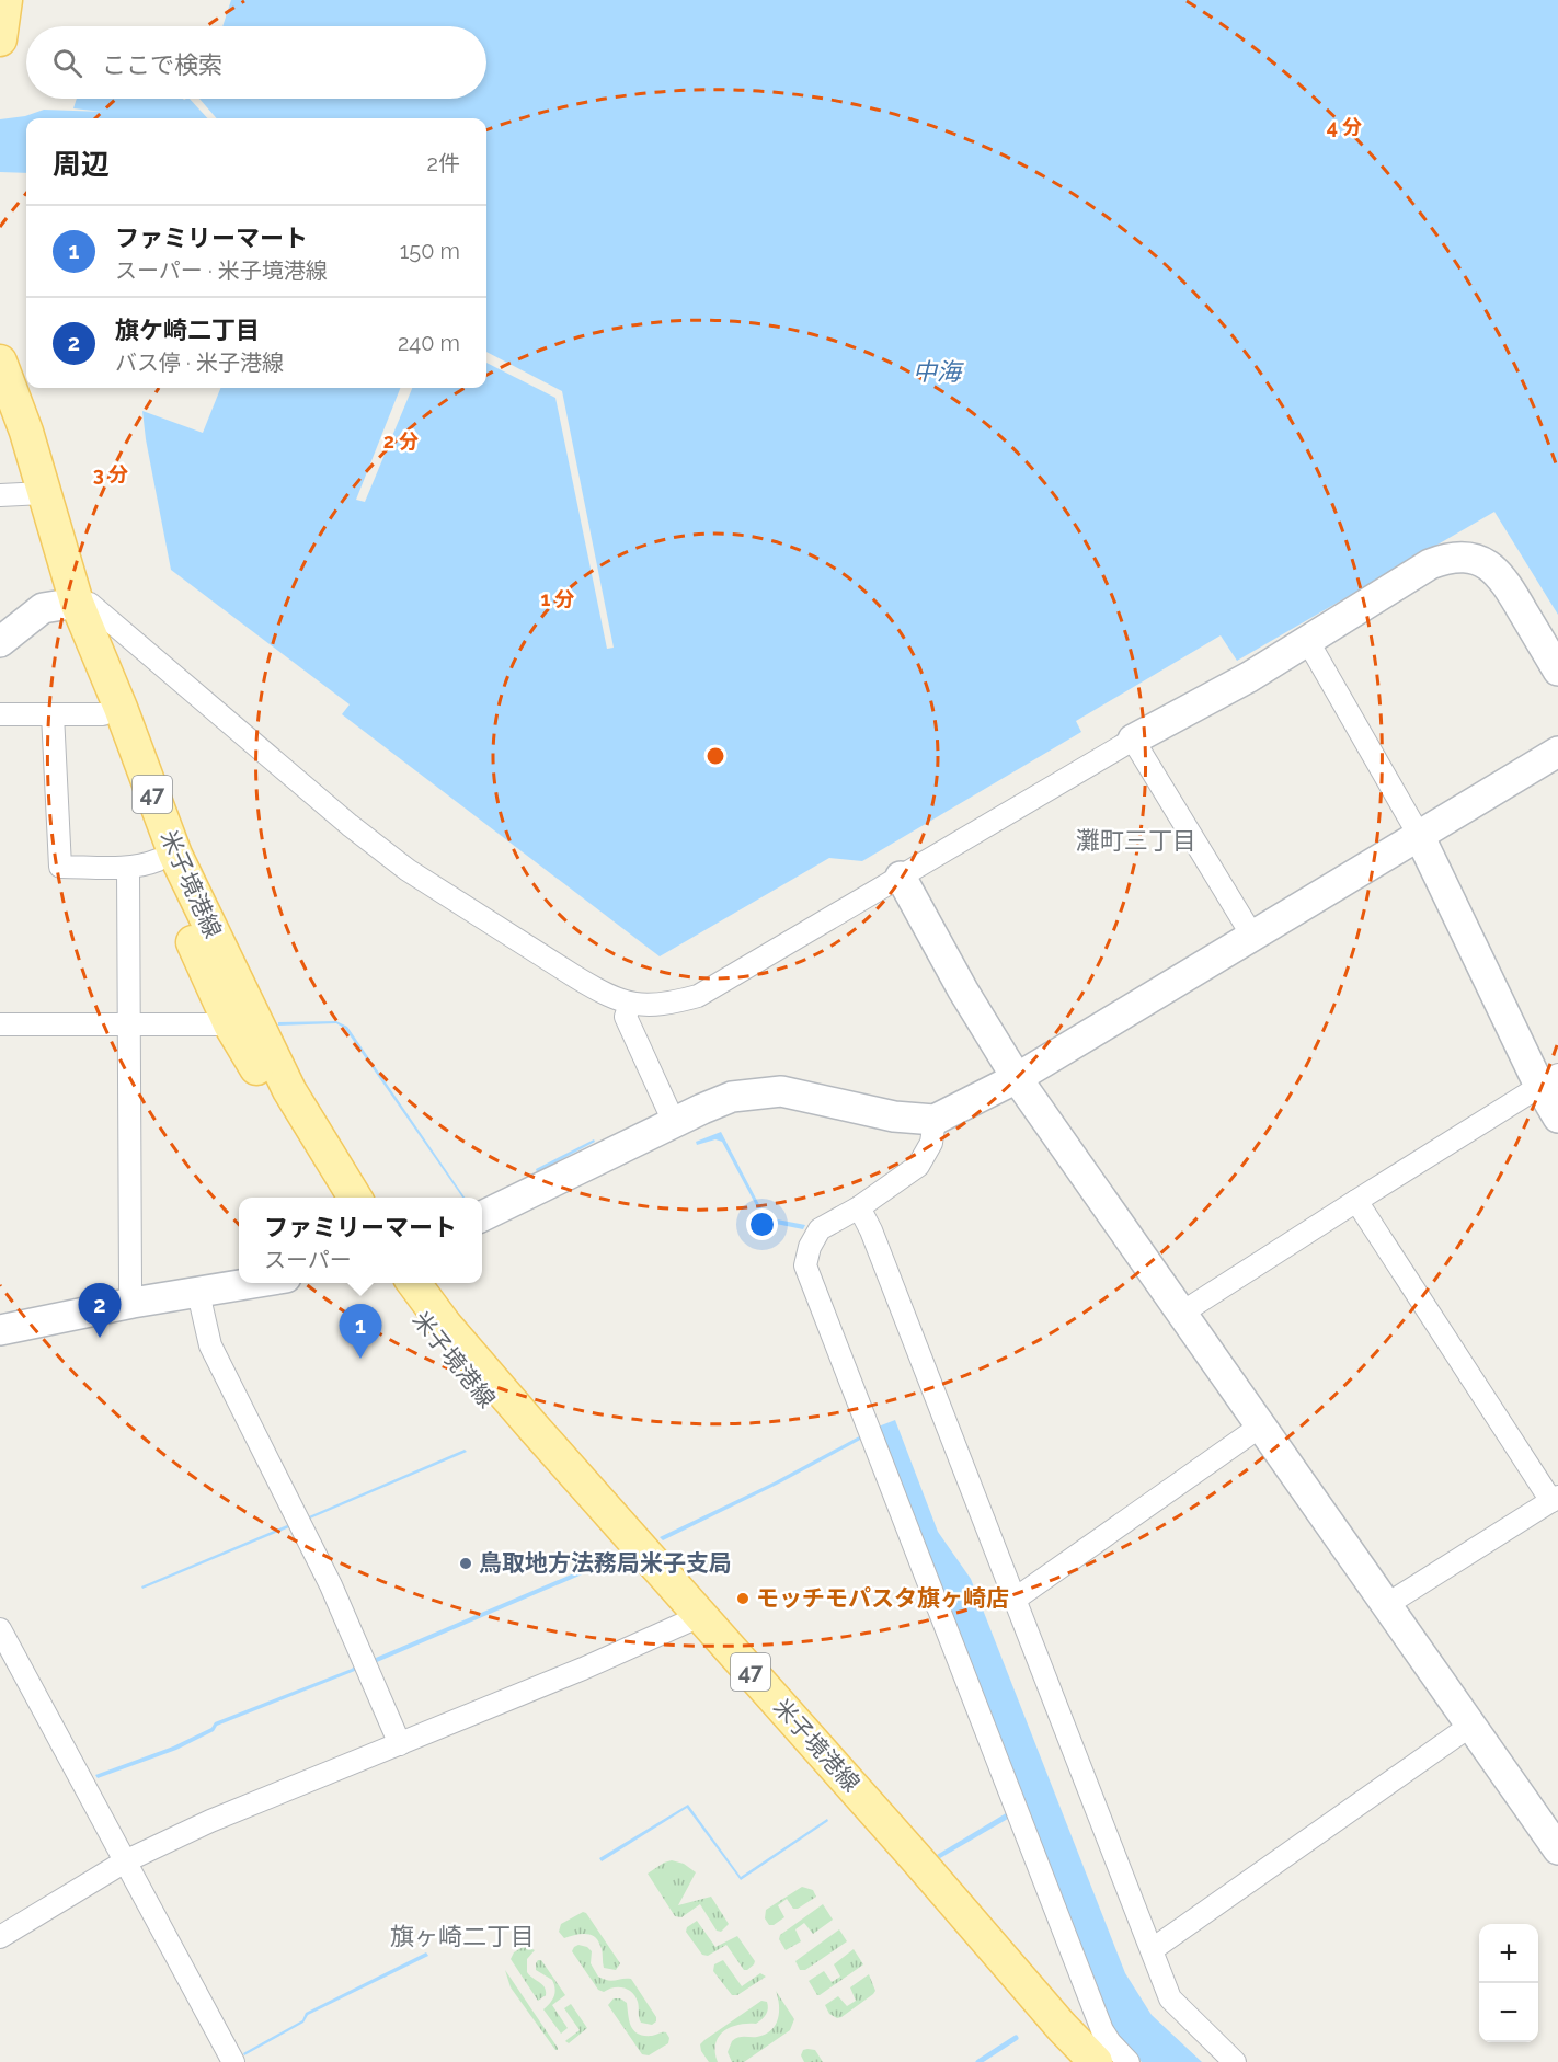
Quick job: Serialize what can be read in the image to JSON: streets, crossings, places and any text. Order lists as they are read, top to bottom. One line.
{"streets":{"main road":["47","米子境港線"]},"districts":["灘町三丁目","旗ヶ崎二丁目"],"water":["中海"],"places":["鳥取地方法務局米子支局","モッチモパスタ旗ヶ崎店"],"page":{"search":"ここで検索","heading":["周辺","2件"],"list":[{"mark":"1","name":"ファミリーマート","note":"スーパー · 米子境港線","value":"150 m"},{"mark":"2","name":"旗ケ崎二丁目","note":"バス停 · 米子港線","value":"240 m"}],"popup":["ファミリーマート","スーパー"],"pins":["2","1"],"map_buttons":["+","−"]},"rings":["4 分","2 分","3 分","1 分"]}
